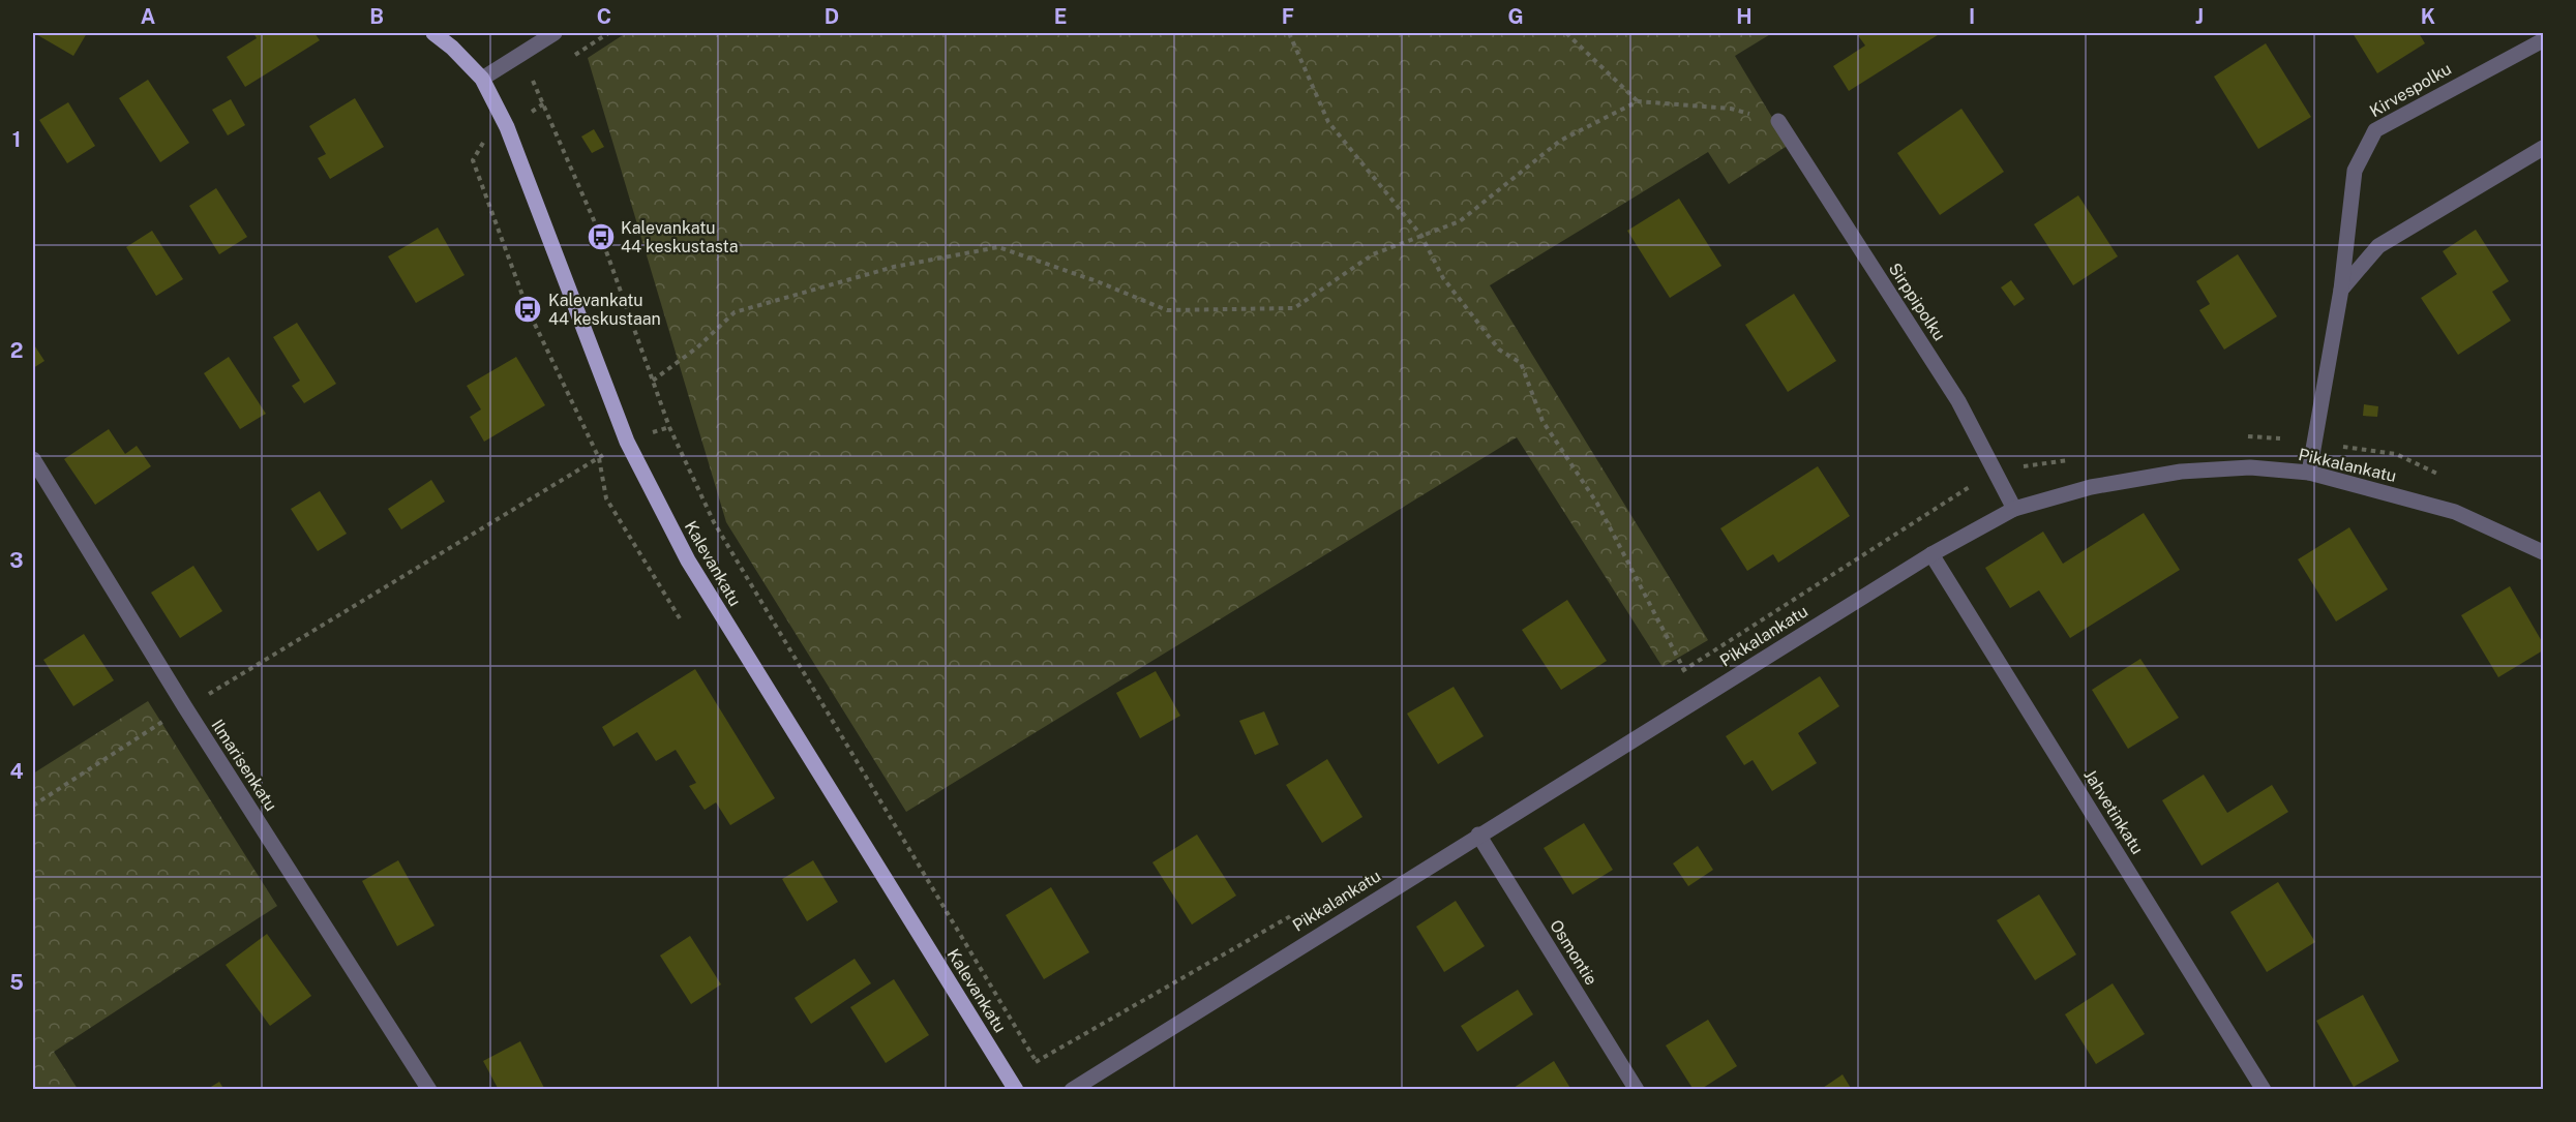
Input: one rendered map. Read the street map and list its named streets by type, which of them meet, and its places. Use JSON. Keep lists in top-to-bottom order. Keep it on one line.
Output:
{"streets":{"main road":["Kalevankatu"],"street":["Kirvespolku","Sirppipolku","Pikkalankatu","Ilmarisenkatu","Jahvetinkatu","Osmontie"]},"crossings":[["Kirvespolku","Pikkalankatu"],["Sirppipolku","Pikkalankatu"],["Pikkalankatu","Jahvetinkatu"],["Pikkalankatu","Osmontie"]],"places":{"bus stop":["Kalevankatu 44 keskustasta","Kalevankatu 44 keskustaan"]},"grid":{"columns":["A","B","C","D","E","F","G","H","I","J","K"],"rows":["1","2","3","4","5"]}}
